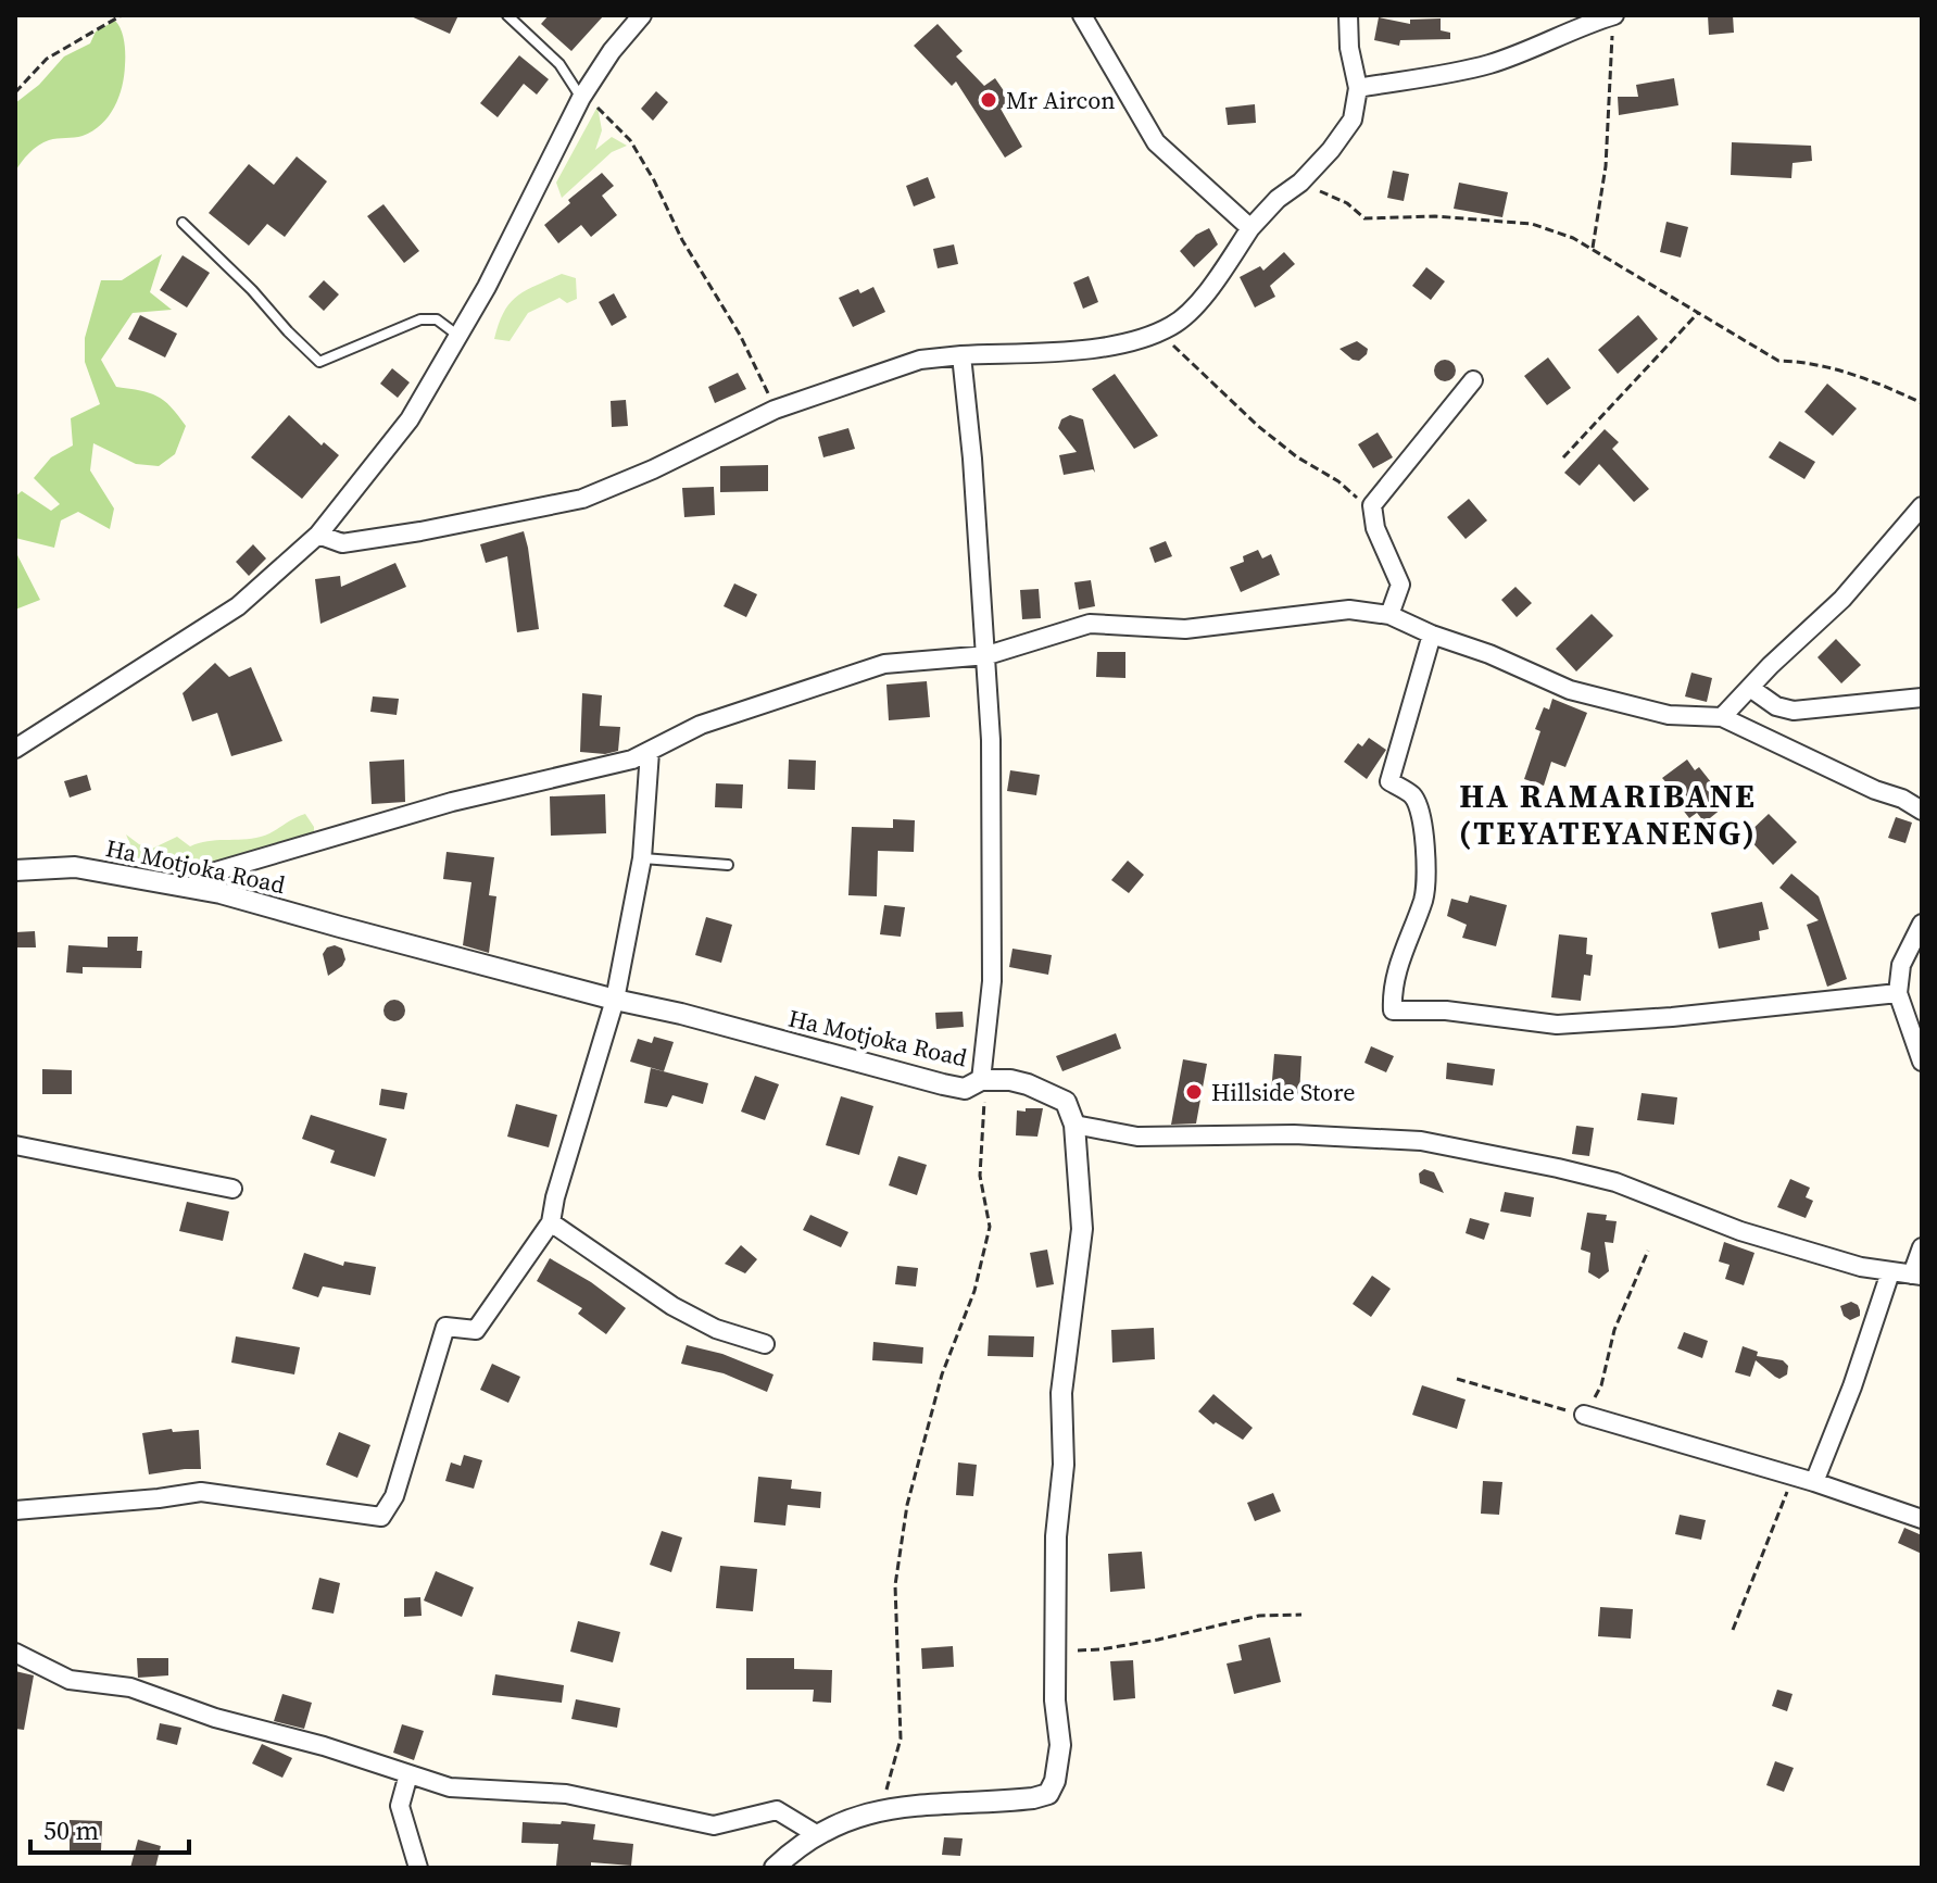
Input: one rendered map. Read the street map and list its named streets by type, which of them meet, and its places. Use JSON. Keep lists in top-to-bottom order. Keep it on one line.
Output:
{"streets":{"street":["Ha Motjoka Road"]},"districts":["HA RAMARIBANE (TEYATEYANENG)"],"places":["Mr Aircon","Hillside Store"],"scale_bar":"50 m"}
